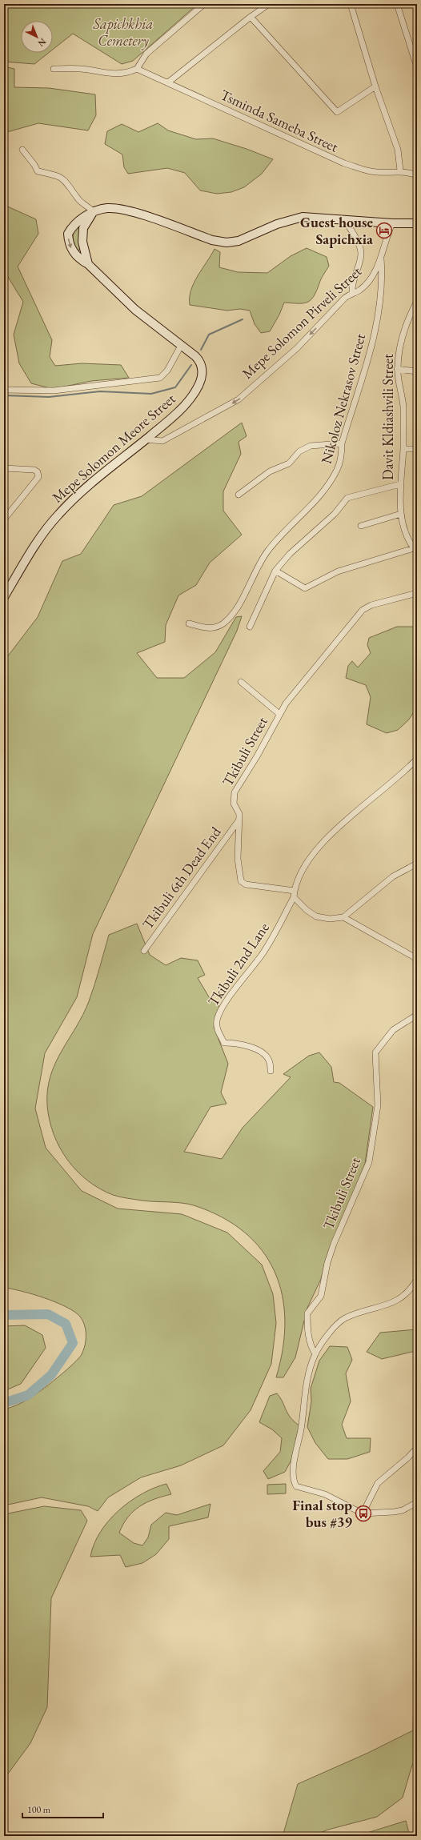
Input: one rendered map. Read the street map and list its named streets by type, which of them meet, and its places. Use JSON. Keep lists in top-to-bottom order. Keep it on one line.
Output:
{"streets":{"main road":["Mepe Solomon Meore Street"],"street":["Tsminda Sameba Street","Mepe Solomon Pirveli Street","Nikoloz Nekrasov Street","Davit Kldiashvili Street","Tkibuli Street","Tkibuli 6th Dead End","Tkibuli 2nd Lane"]},"crossings":[["Mepe Solomon Pirveli Street","Nikoloz Nekrasov Street"],["Mepe Solomon Pirveli Street","Mepe Solomon Meore Street"],["Tkibuli Street","Tkibuli 6th Dead End"]],"one_way":["Mepe Solomon Pirveli Street"],"parks":["Sapichkhia Cemetery"],"places":{"hotel":["Guest house Sapichxia"],"bus stop":["Final stop bus #39"]},"scale_bar":"100 m","north":"bottom right"}
